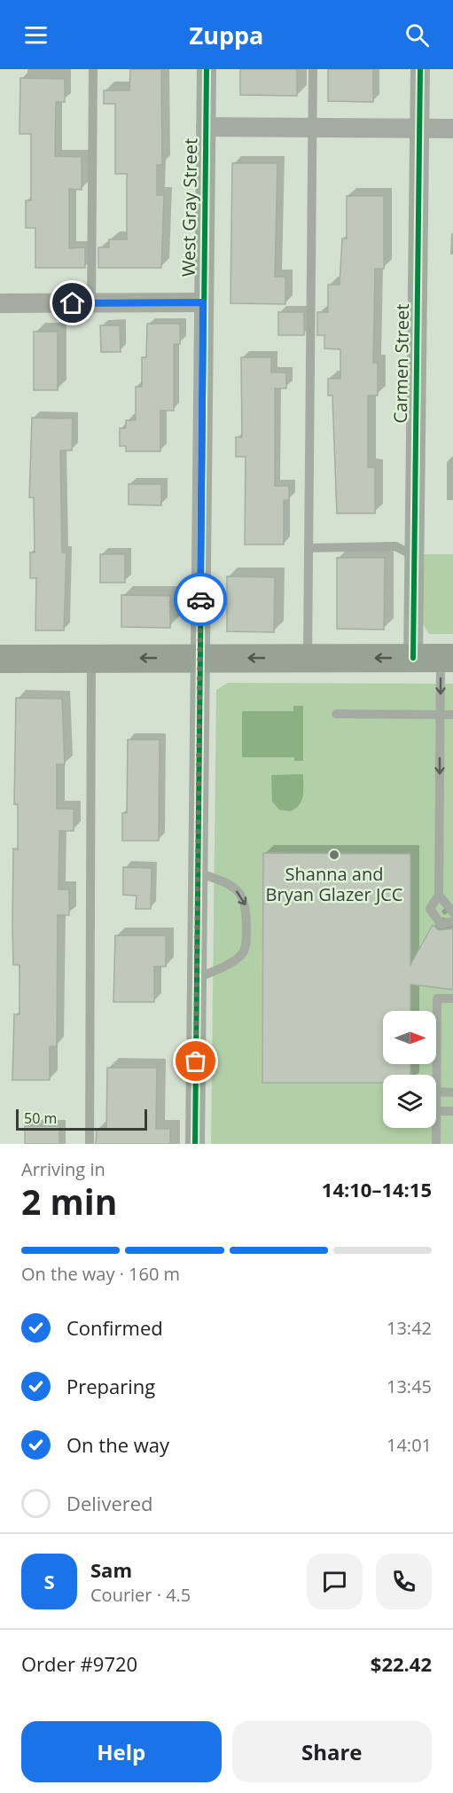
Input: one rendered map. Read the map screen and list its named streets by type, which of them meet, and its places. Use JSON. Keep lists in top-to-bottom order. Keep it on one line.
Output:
{"streets":{"street":["West Gray Street","Carmen Street"]},"places":["Shanna and Bryan Glazer JCC"],"scale_bar":"50 m","north":"right","page":{"header":"Zuppa","scale":"50 m","heading":["2 min","Arriving in","14:10–14:15"],"panel":["Sam","Courier · 4.5","Order #9720","$22.42"],"bar":"On the way · 160 m","list":[["Confirmed","13:42"],["Preparing","13:45"],["On the way","14:01"],"Delivered"],"round":"S","buttons":["Help","Share"]}}
